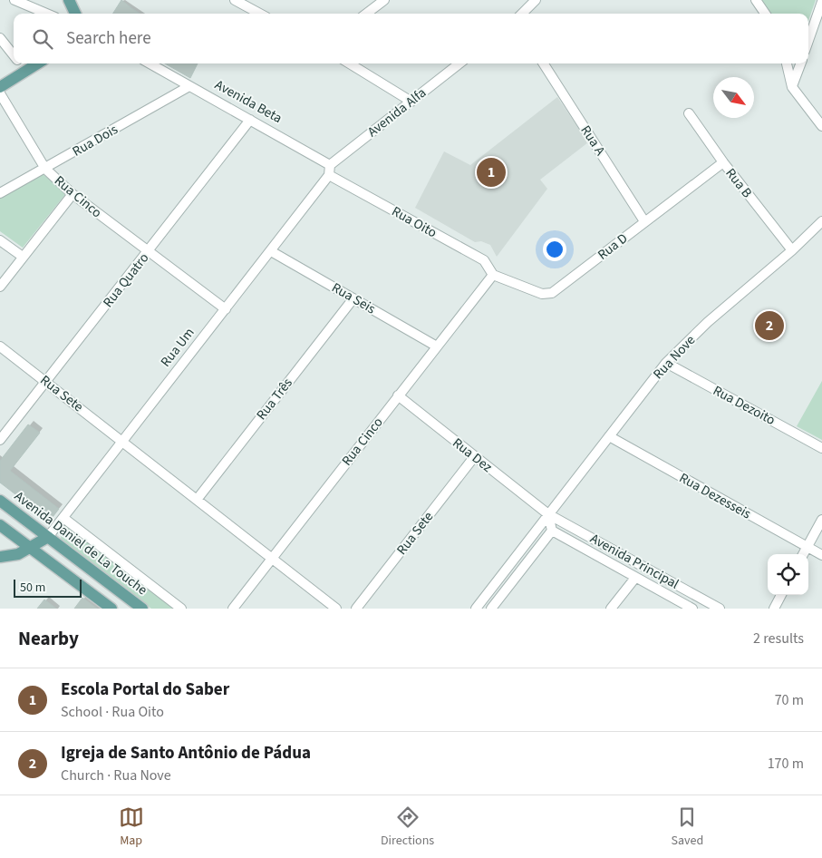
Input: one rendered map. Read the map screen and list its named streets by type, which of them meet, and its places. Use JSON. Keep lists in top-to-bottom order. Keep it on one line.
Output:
{"streets":{"main road":["Avenida Daniel de La Touche"],"street":["Avenida Beta","Avenida Alfa","Rua Dois","Rua A","Rua B","Rua Cinco","Rua Oito","Rua D","Rua Quatro","Rua Seis","Rua Um","Rua Nove","Rua Sete","Rua Três","Rua Dezoito","Rua Dez","Rua Dezesseis","Avenida Principal"]},"crossings":[["Avenida Beta","Avenida Alfa"],["Avenida Beta","Rua Dois"],["Avenida Beta","Rua Quatro"],["Rua Dois","Rua Cinco"],["Rua A","Rua D"],["Rua B","Rua D"],["Rua B","Rua Nove"],["Rua Cinco","Rua Oito"],["Rua Cinco","Rua D"],["Rua Cinco","Rua Quatro"],["Rua Cinco","Rua Seis"],["Rua Cinco","Rua Um"],["Rua Cinco","Rua Dez"],["Rua Oito","Rua D"],["Rua Oito","Rua Um"],["Rua Quatro","Rua Sete"],["Rua Seis","Rua Um"],["Rua Seis","Rua Três"],["Rua Um","Rua Sete"],["Rua Um","Avenida Daniel de La Touche"],["Rua Nove","Rua Dezoito"],["Rua Nove","Rua Dez"],["Rua Nove","Rua Dezesseis"],["Rua Nove","Avenida Principal"],["Rua Sete","Rua Dez"],["Rua Dez","Avenida Principal"]],"scale_bar":"50 m","north":"bottom right","page":{"search":"Search here","pins":["1","2"],"scale":"50 m","heading":["Nearby","2 results"],"list":[{"mark":"1","name":"Escola Portal do Saber","note":"School · Rua Oito","value":"70 m"},{"mark":"2","name":"Igreja de Santo Antônio de Pádua","note":"Church · Rua Nove","value":"170 m"}],"nav":["Map","Directions","Saved"]}}
